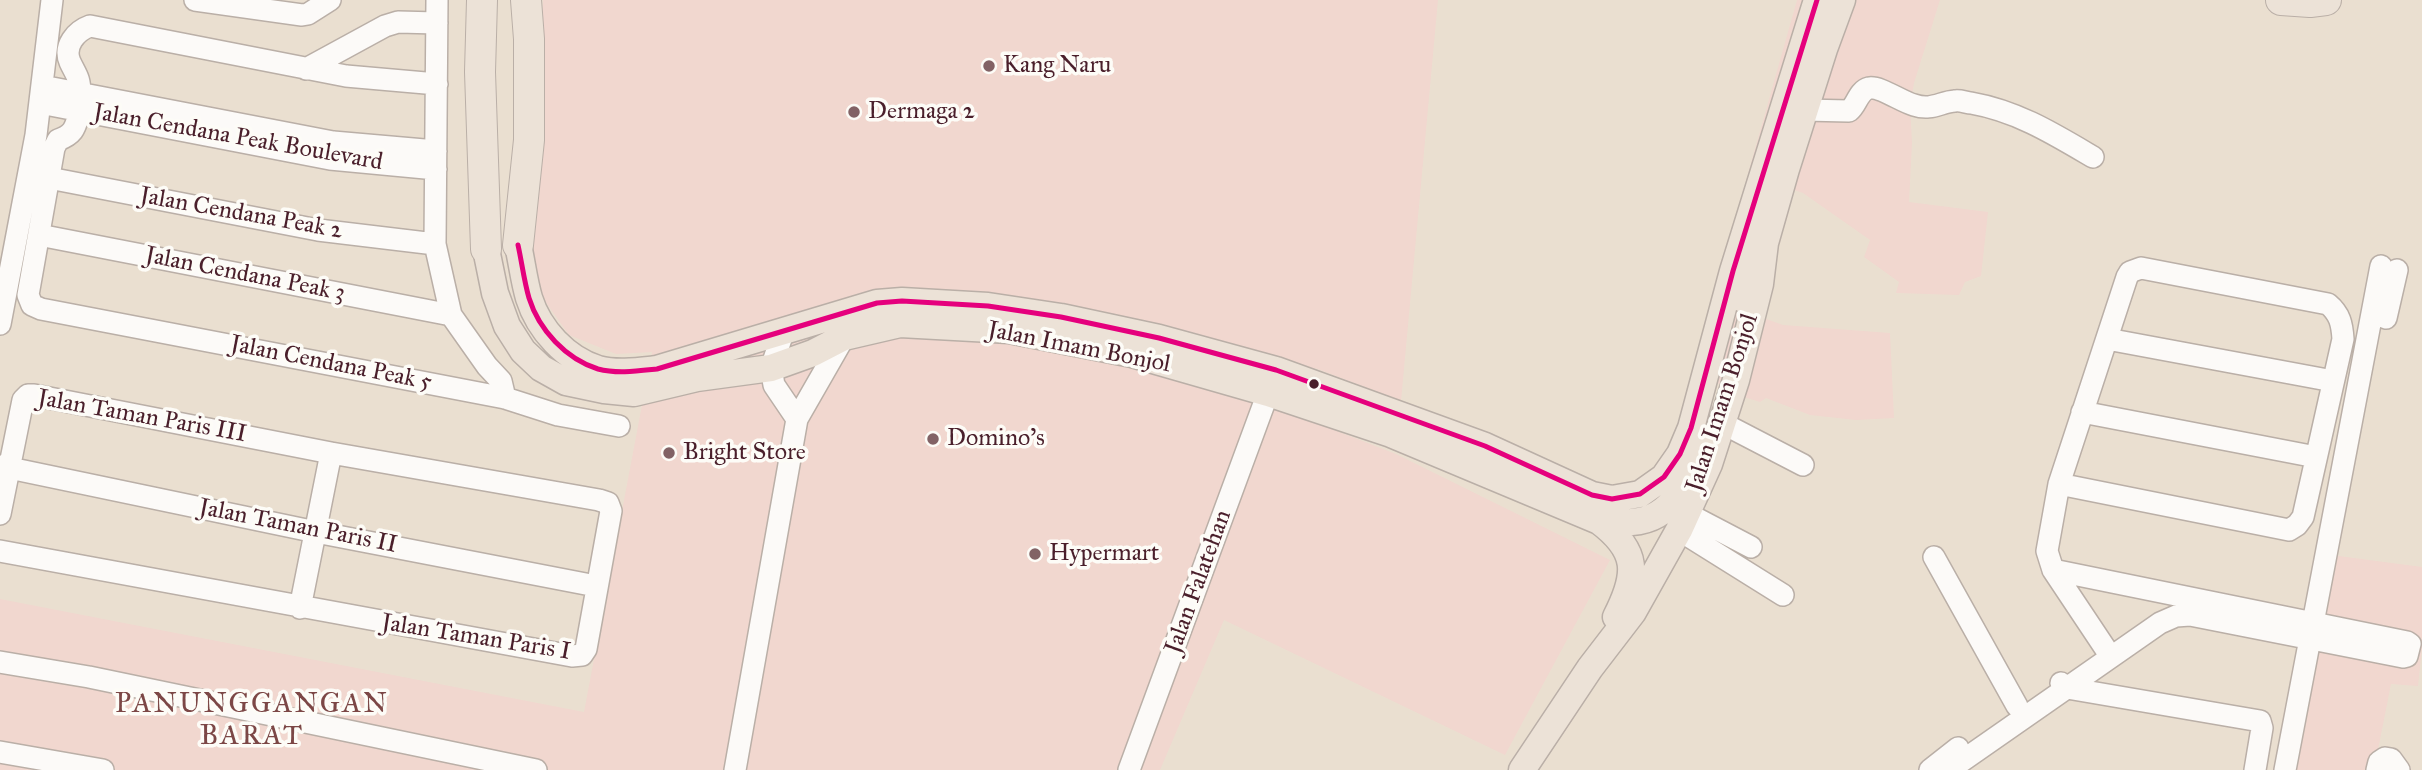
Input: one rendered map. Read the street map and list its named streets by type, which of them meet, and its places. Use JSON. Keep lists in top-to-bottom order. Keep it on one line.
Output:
{"streets":{"main road":["Jalan Imam Bonjol"],"street":["Jalan Cendana Peak Boulevard","Jalan Cendana Peak 2","Jalan Cendana Peak 3","Jalan Cendana Peak 5","Jalan Taman Paris III","Jalan Taman Paris II","Jalan Falatehan","Jalan Taman Paris I"]},"crossings":[["Jalan Cendana Peak 3","Jalan Cendana Peak 5"],["Jalan Imam Bonjol","Jalan Falatehan"],["Jalan Taman Paris III","Jalan Taman Paris II"],["Jalan Taman Paris III","Jalan Taman Paris I"],["Jalan Taman Paris II","Jalan Taman Paris I"]],"districts":["PANUNGGANGAN BARAT"],"places":["Kang Naru","Dermaga 2","Domino's","Bright Store","Hypermart"]}
